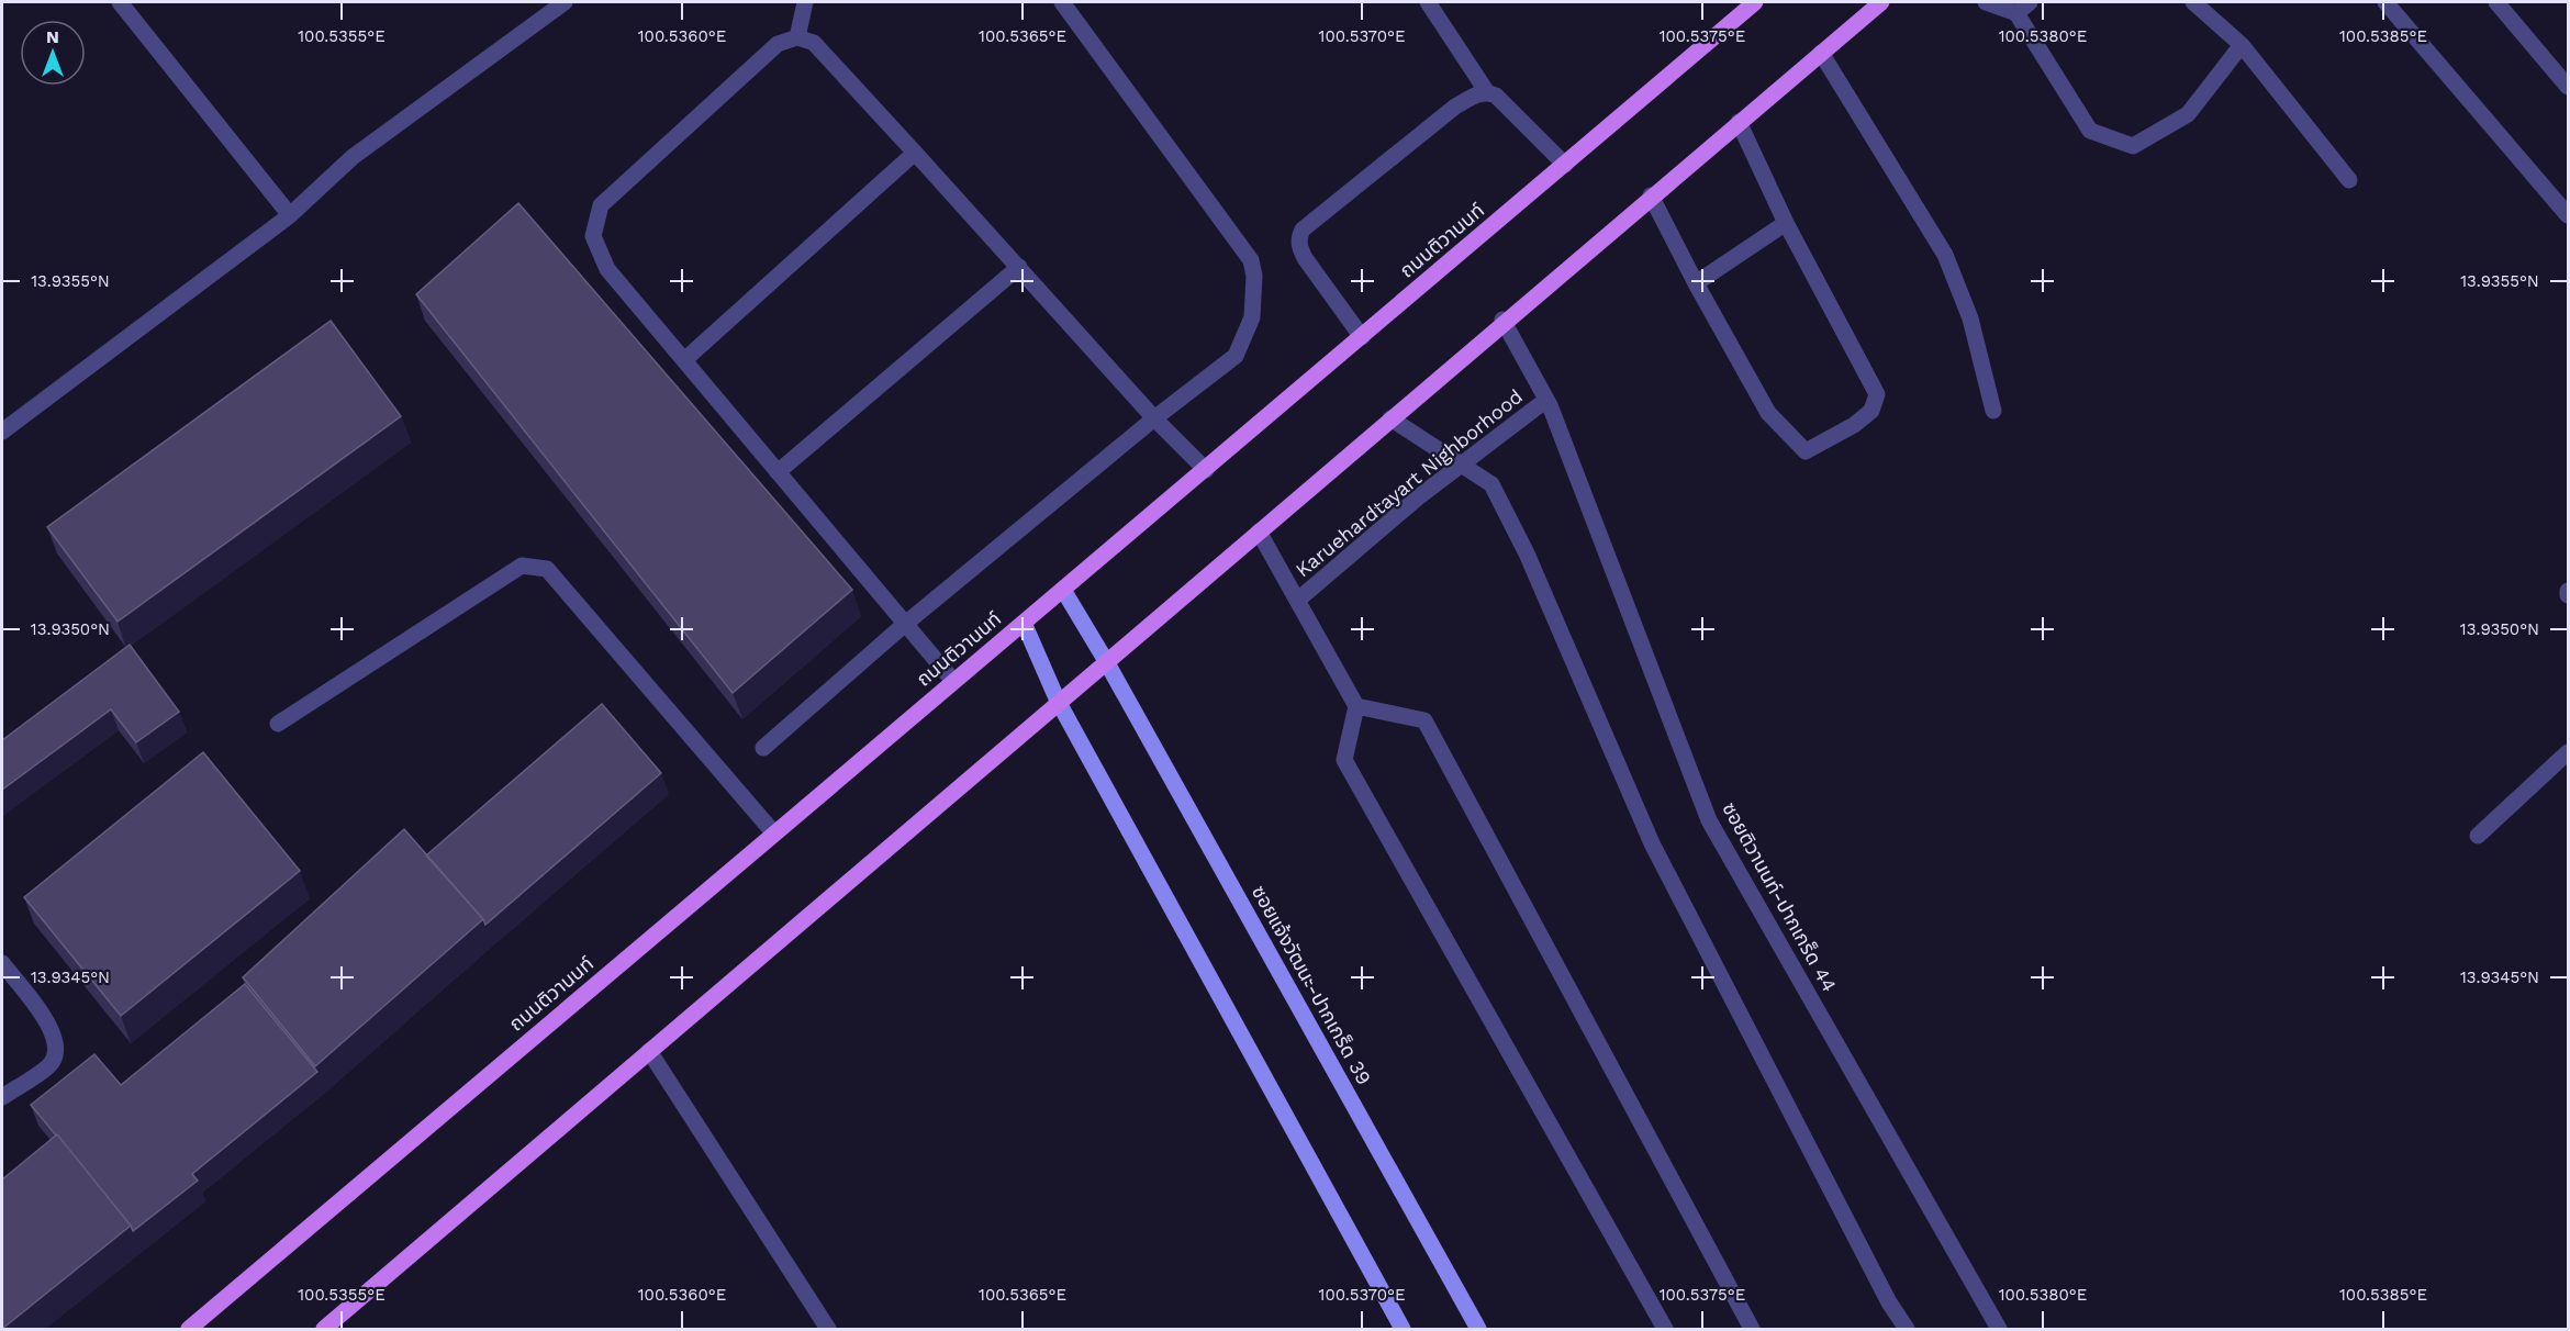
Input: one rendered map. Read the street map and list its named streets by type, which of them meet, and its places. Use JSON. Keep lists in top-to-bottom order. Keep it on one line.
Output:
{"streets":{"main road":["ถนนติวานนท์","ซอยแจ้งวัฒนะ-ปากเกร็ด 39"],"street":["Karuehardtayart Nighborhood","ซอยติวานนท์-ปากเกร็ด 44"]},"crossings":[["ถนนติวานนท์","ซอยแจ้งวัฒนะ-ปากเกร็ด 39"],["Karuehardtayart Nighborhood","ซอยติวานนท์-ปากเกร็ด 44"]],"north":"top","coordinates":["100.5355°E","100.5360°E","100.5365°E","100.5370°E","100.5375°E","100.5380°E","100.5385°E","13.9355°N","13.9350°N","13.9345°N"]}
